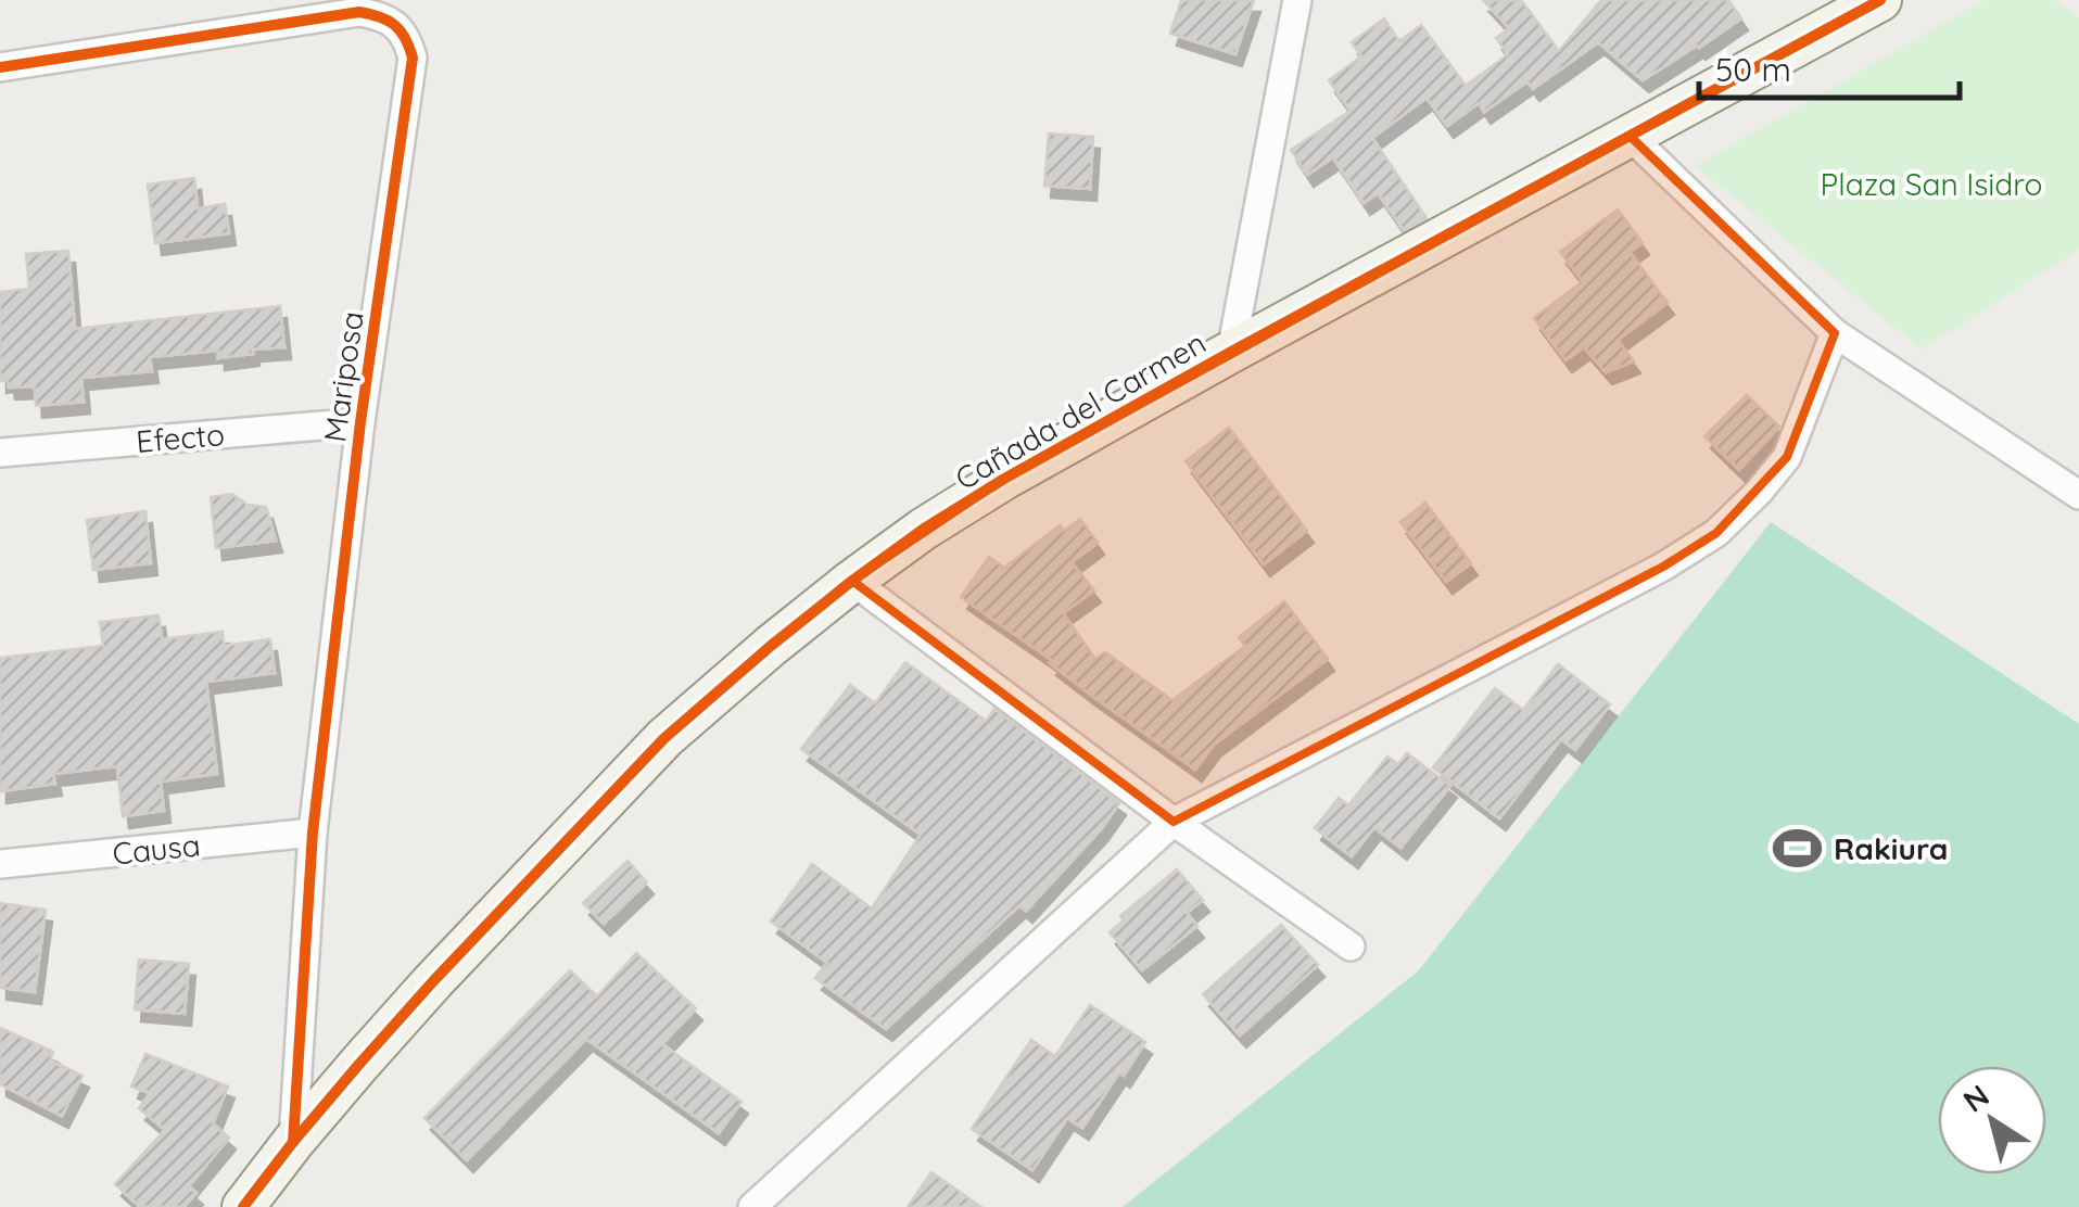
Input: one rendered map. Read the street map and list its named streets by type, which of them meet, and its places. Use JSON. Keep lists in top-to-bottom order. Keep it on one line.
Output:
{"streets":{"street":["Mariposa","Cañada del Carmen","Efecto","Causa"]},"crossings":[["Mariposa","Cañada del Carmen"],["Mariposa","Efecto"],["Mariposa","Causa"]],"parks":["Plaza San Isidro"],"places":{"sports":["Rakiura"]},"scale_bar":"50 m","north":"top left"}
